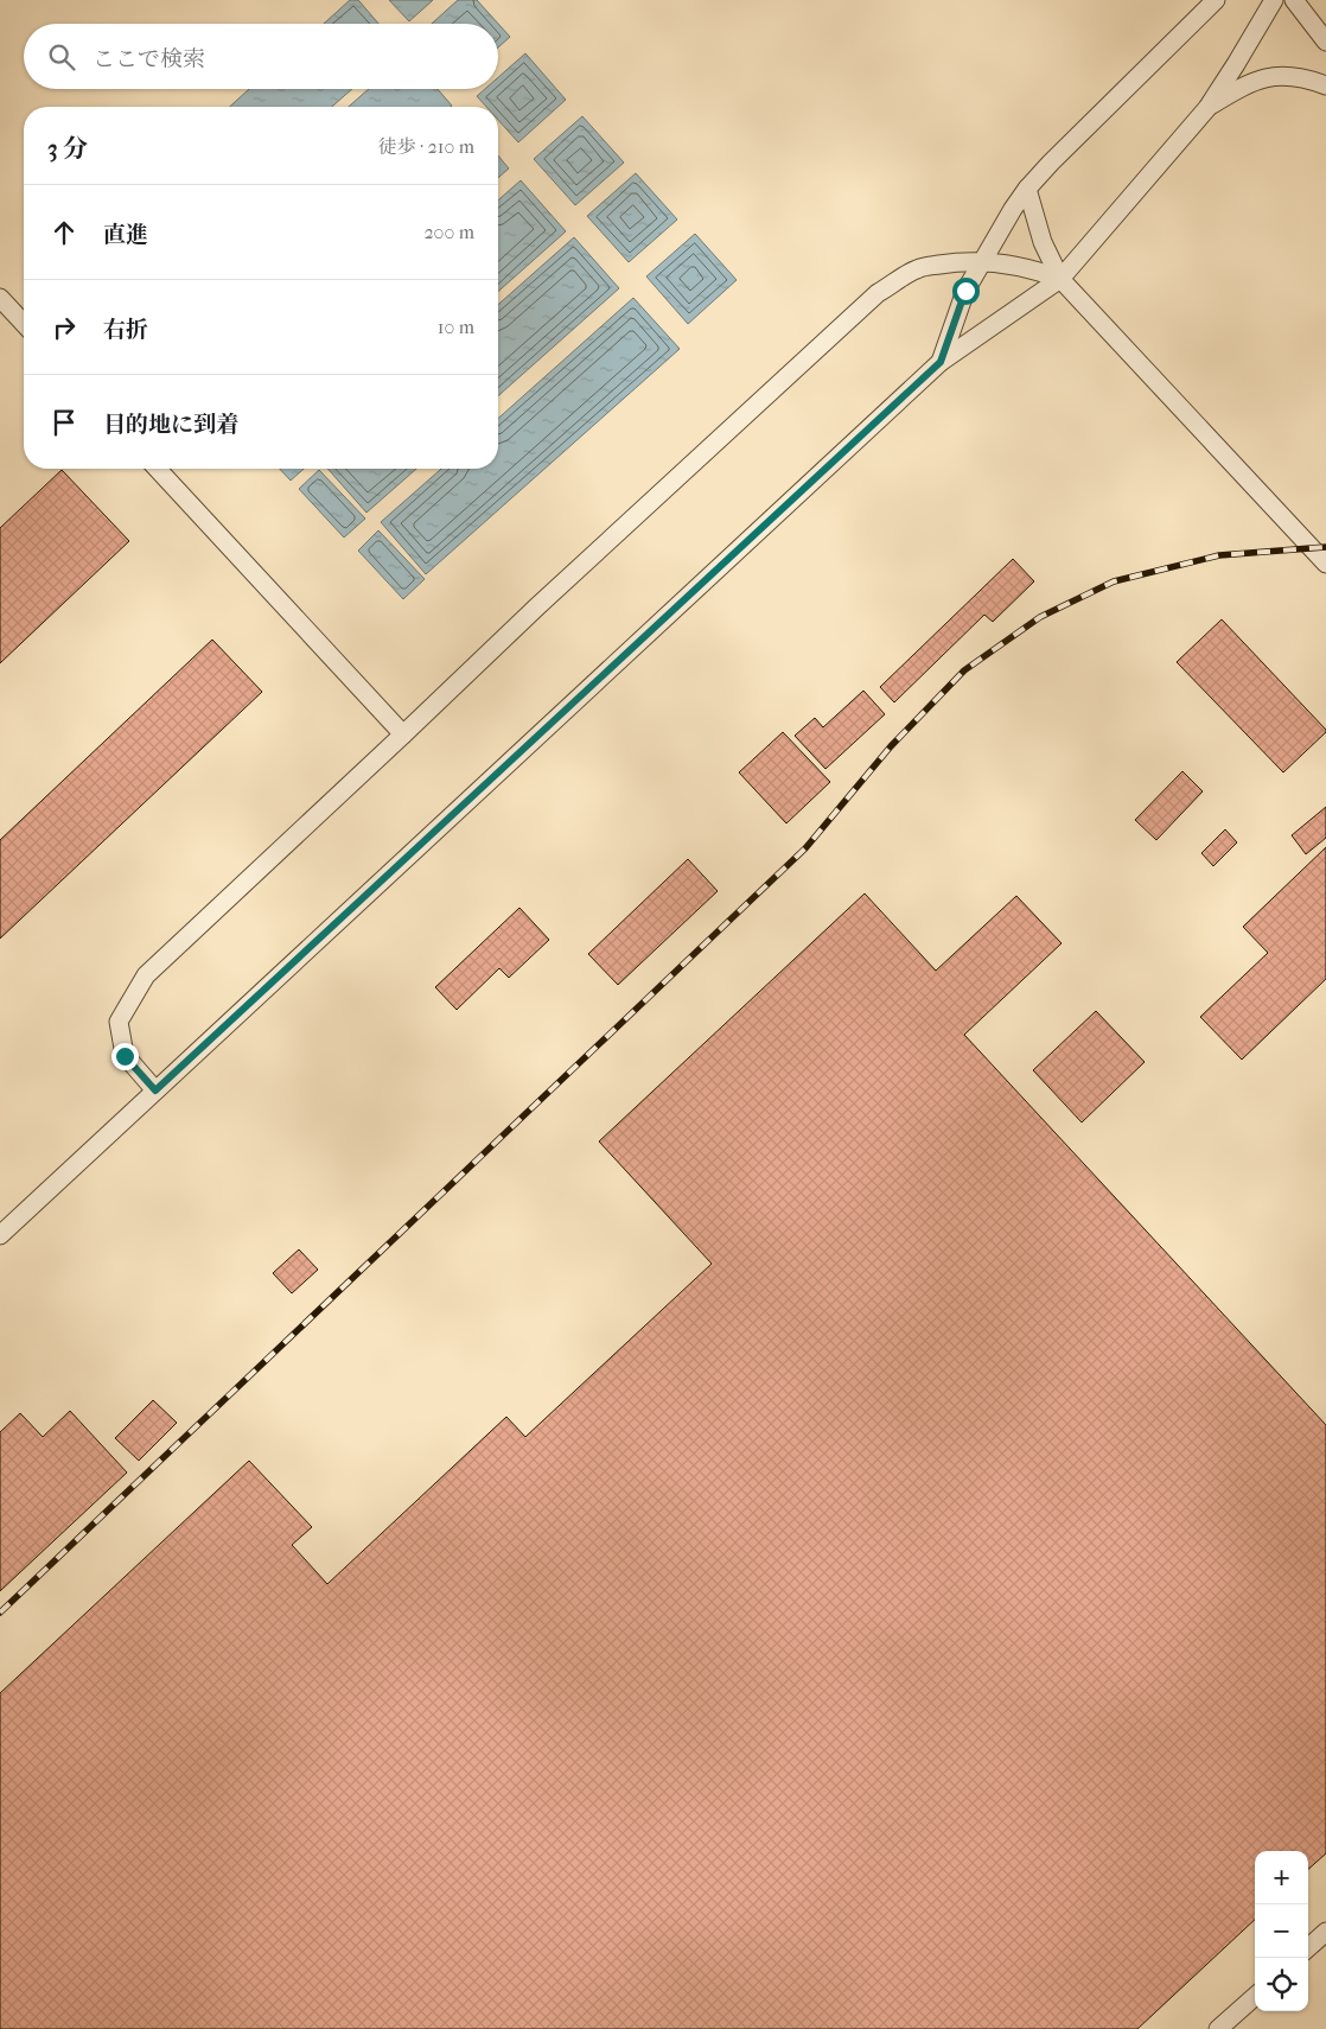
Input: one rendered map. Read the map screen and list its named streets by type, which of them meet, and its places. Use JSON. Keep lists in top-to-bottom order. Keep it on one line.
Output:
{"page":{"search":"ここで検索","heading":["3 分","徒歩 · 210 m"],"list":[["直進","200 m"],["右折","10 m"],"目的地に到着"],"map_buttons":["+","−"]}}
